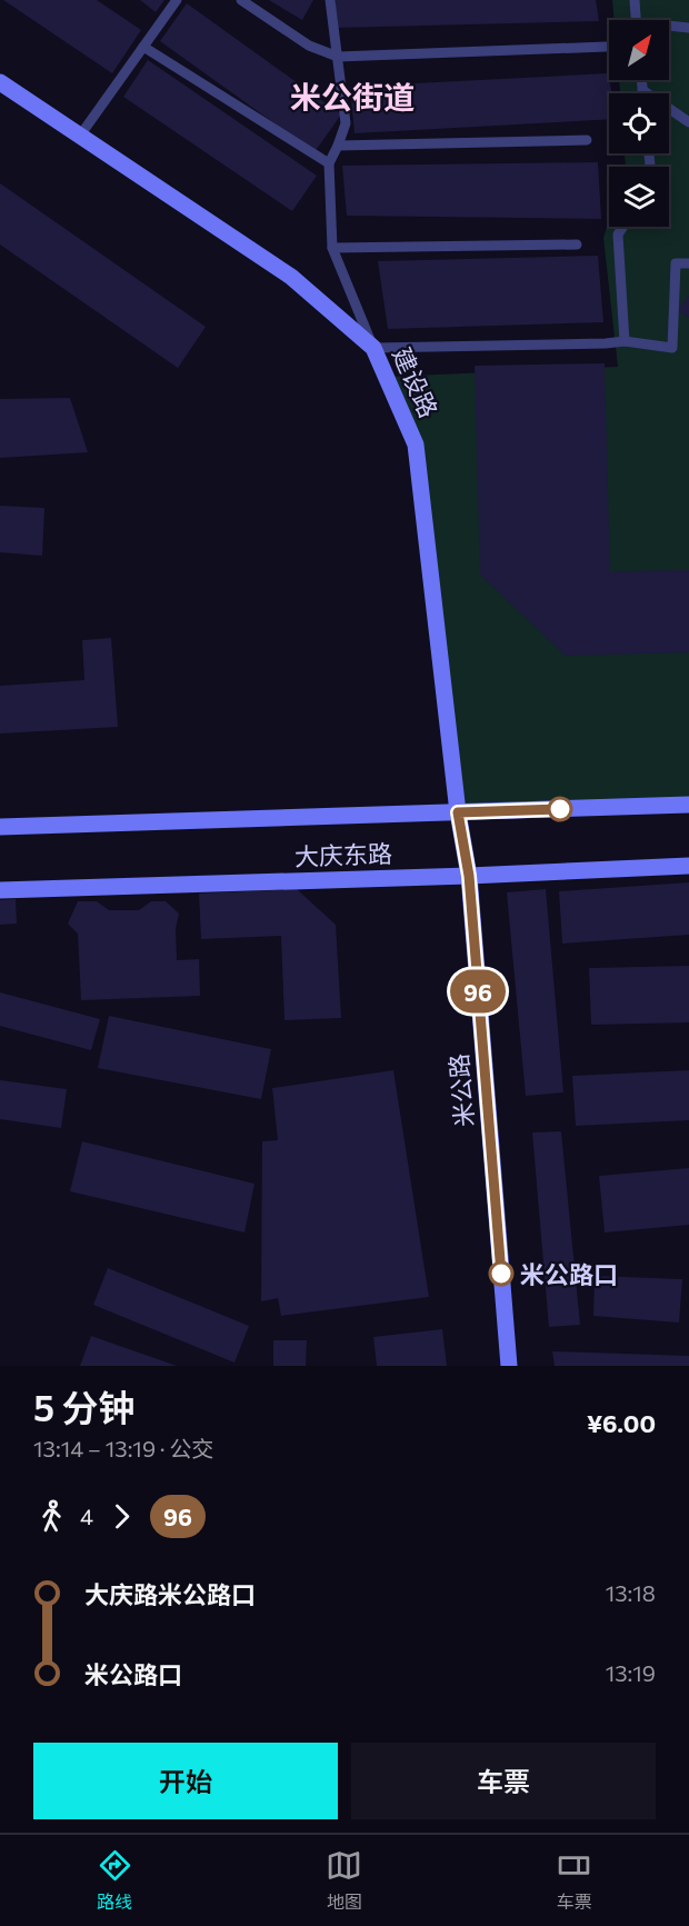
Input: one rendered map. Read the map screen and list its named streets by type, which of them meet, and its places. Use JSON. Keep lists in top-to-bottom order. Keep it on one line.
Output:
{"streets":{"street":["建设路","大庆东路","米公路"]},"crossings":[["建设路","大庆东路"],["建设路","米公路"],["大庆东路","米公路"]],"districts":["米公街道"],"places":["米公路口"],"lines":["bus line 96"],"north":"top right","page":{"on_map":"96","heading":["5 分钟","13:14 – 13:19 · 公交","¥6.00"],"legs":["4","96"],"list":[{"name":"大庆路米公路口","value":"13:18"},{"name":"米公路口","value":"13:19"}],"buttons":["开始","车票"],"tabs":["路线","地图","车票"]}}
